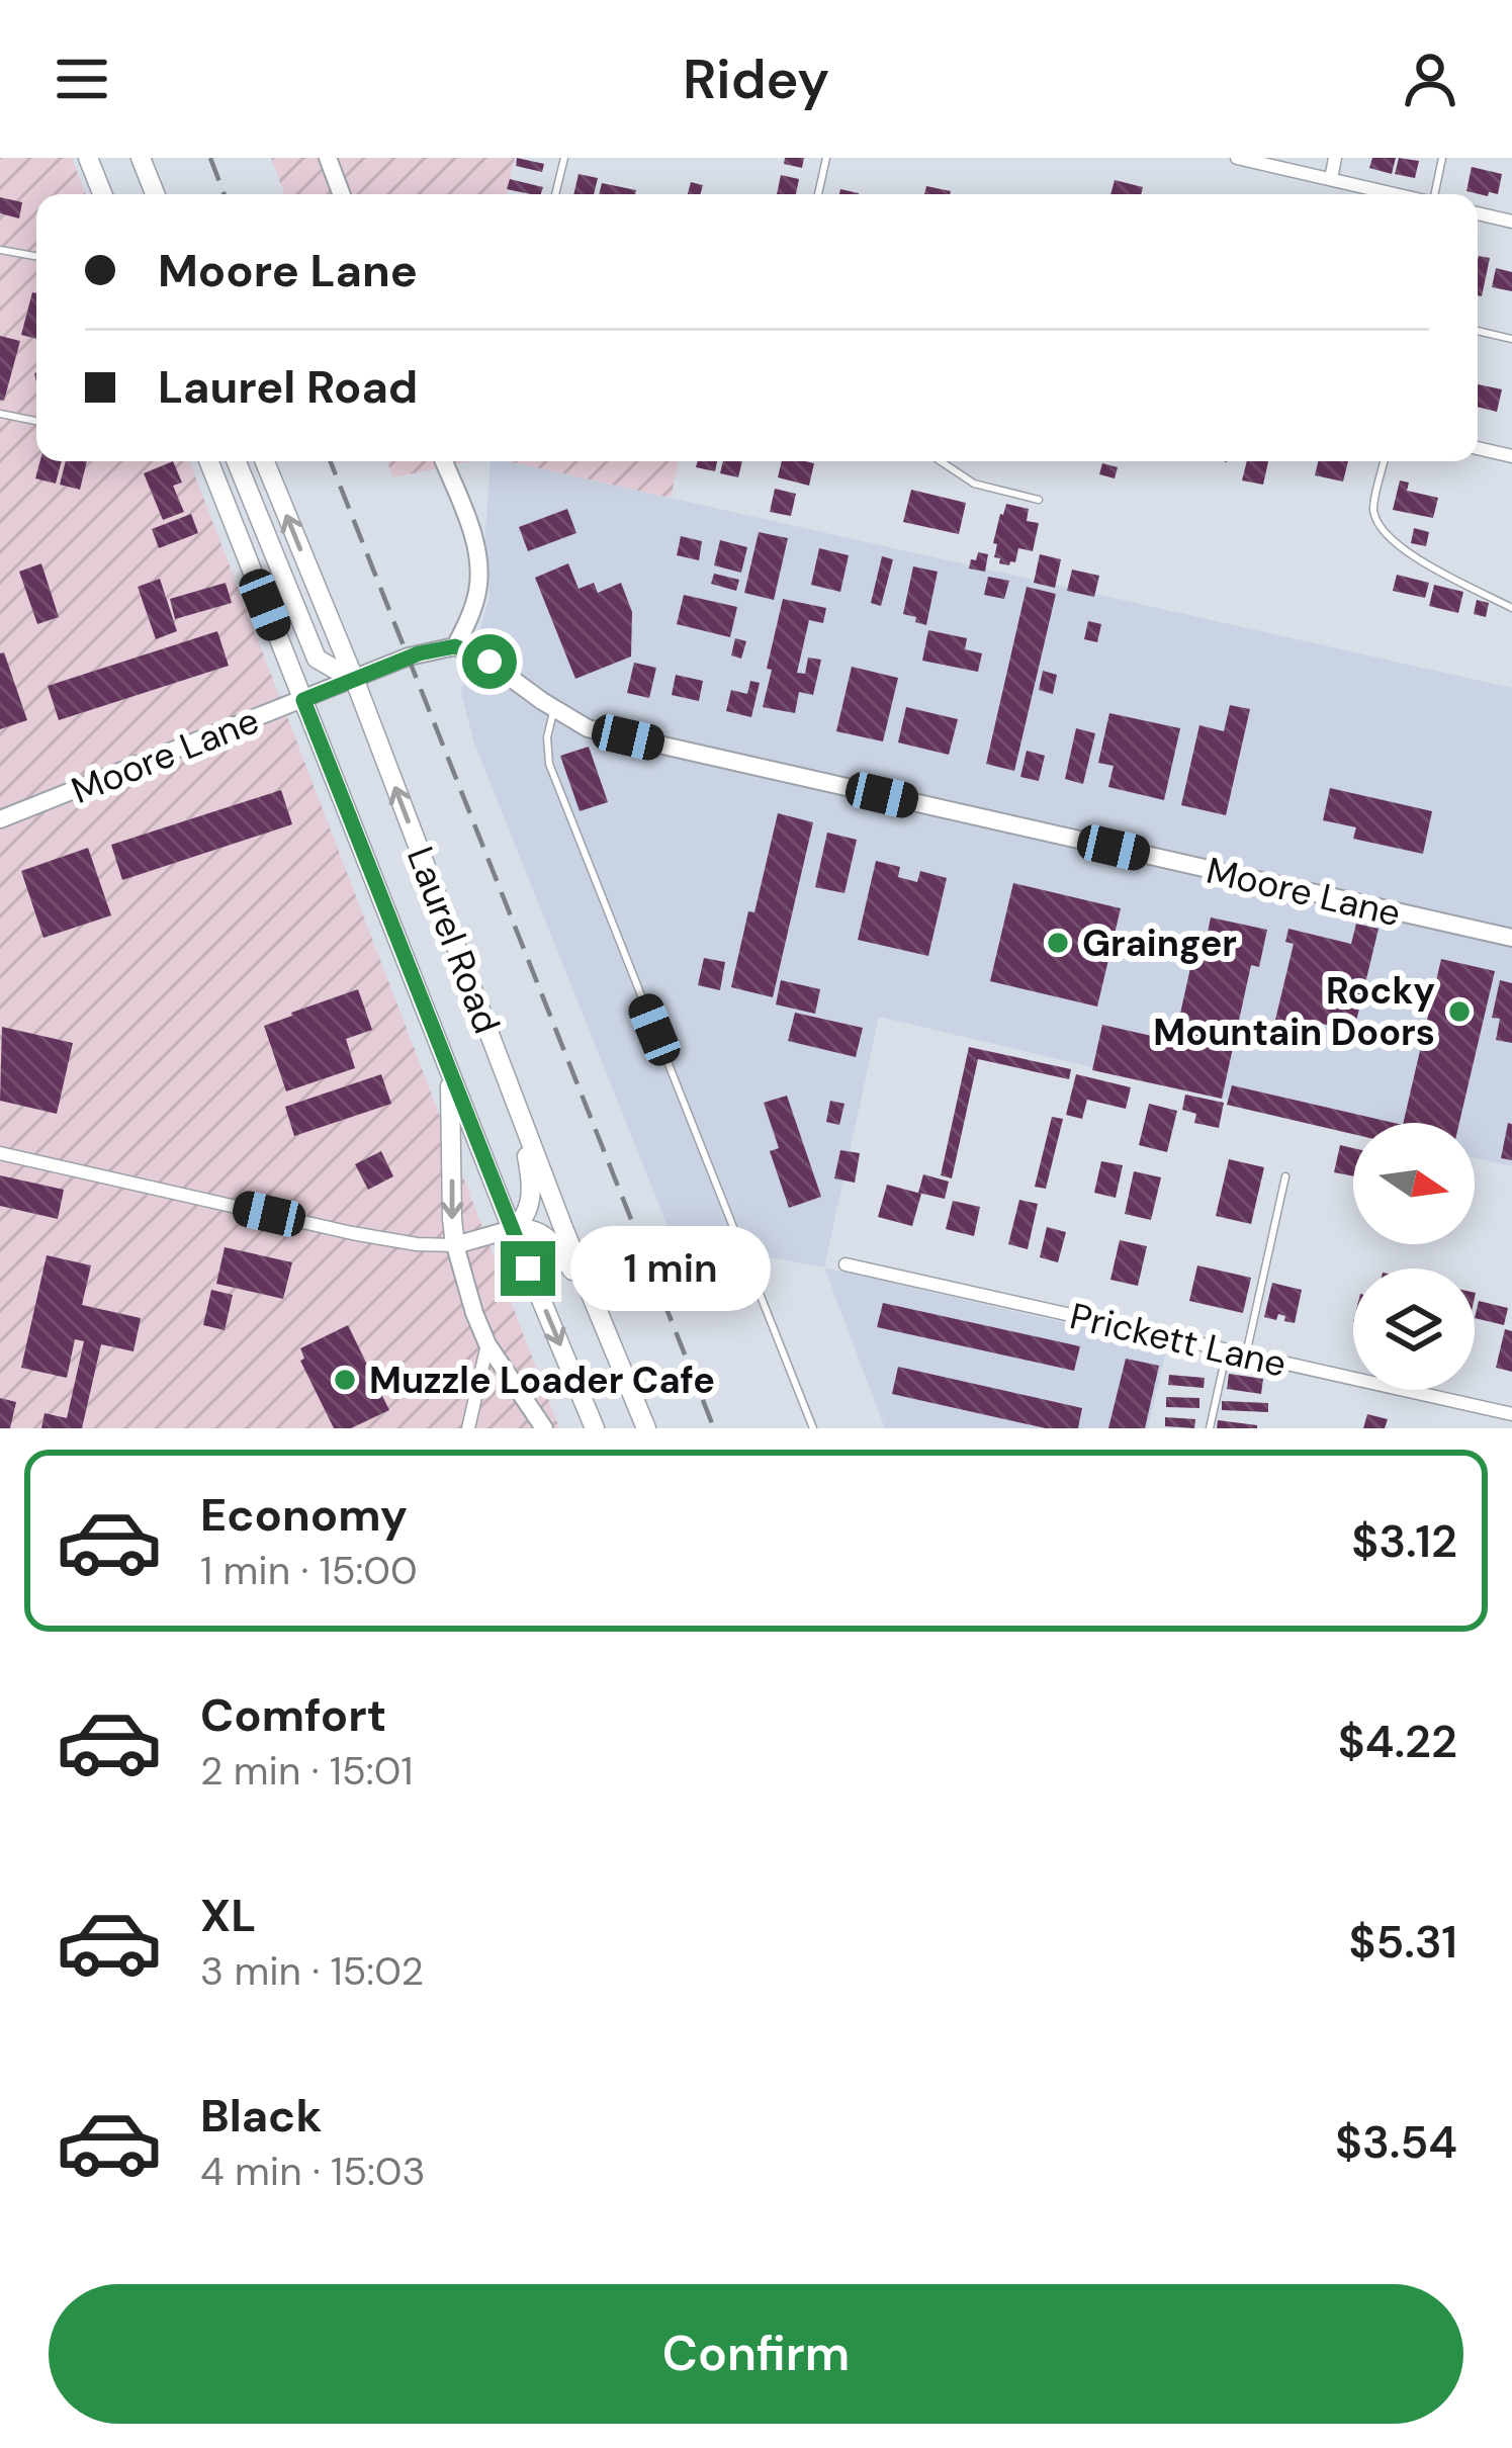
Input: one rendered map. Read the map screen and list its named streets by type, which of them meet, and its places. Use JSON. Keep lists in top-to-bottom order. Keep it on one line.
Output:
{"streets":{"main road":["Laurel Road"],"street":["Moore Lane","Prickett Lane"]},"crossings":[["Moore Lane","Laurel Road"]],"places":["Grainger","Rocky Mountain Doors","Muzzle Loader Cafe"],"north":"right","page":{"header":"Ridey","banner":["Moore Lane","Laurel Road"],"bubble":"1 min","list":[{"name":"Economy","note":"1 min · 15:00","value":"$3.12"},{"name":"Comfort","note":"2 min · 15:01","value":"$4.22"},{"name":"XL","note":"3 min · 15:02","value":"$5.31"},{"name":"Black","note":"4 min · 15:03","value":"$3.54"}],"buttons":"Confirm"}}
